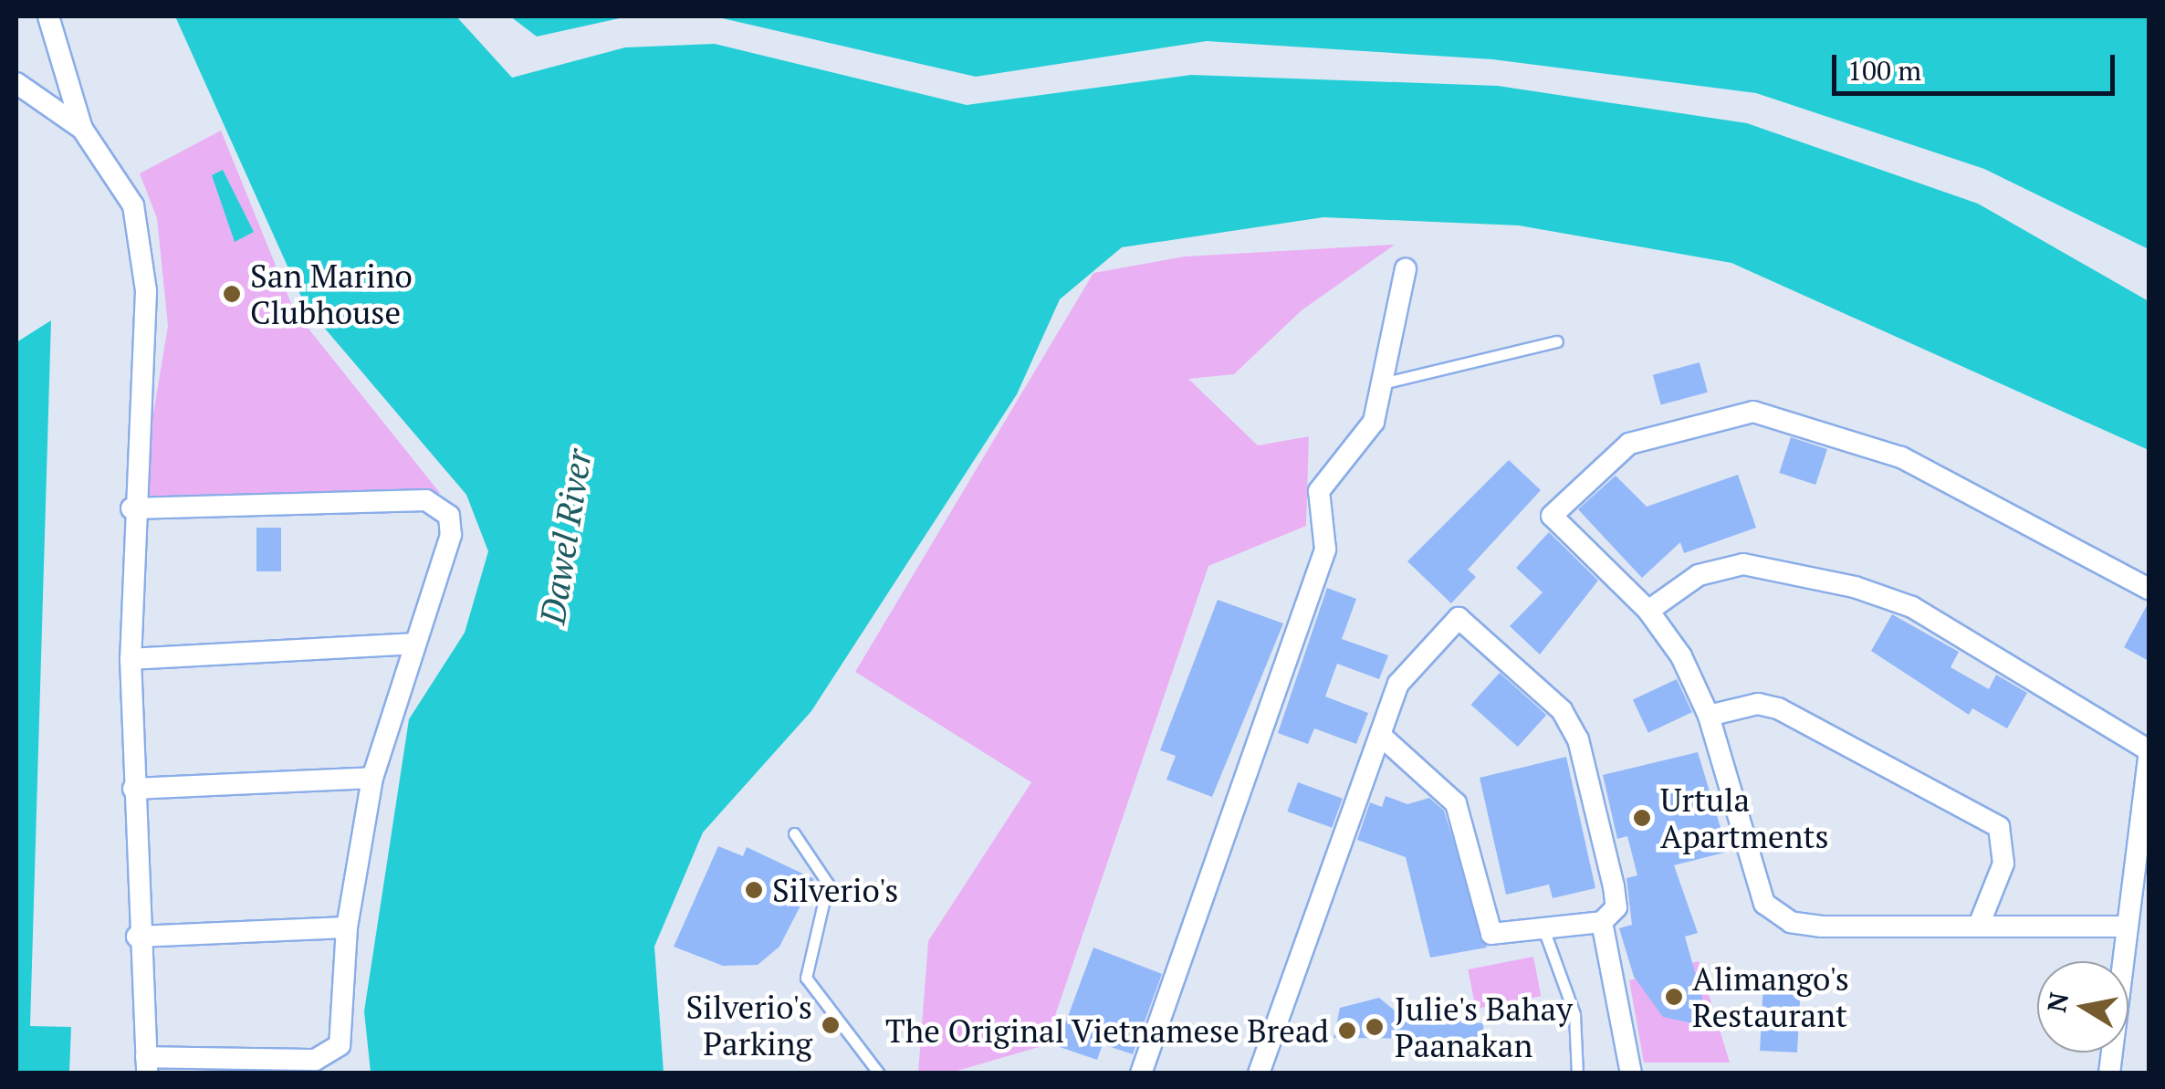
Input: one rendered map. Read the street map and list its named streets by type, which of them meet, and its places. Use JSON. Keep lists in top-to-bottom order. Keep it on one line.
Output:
{"water":["Dawel River"],"places":["San Marino Clubhouse","Urtula Apartments","Silverio's","Alimango's Restaurant","Silverio's Parking","Julie's Bahay Paanakan","The Original Vietnamese Bread"],"scale_bar":"100 m","north":"left"}
